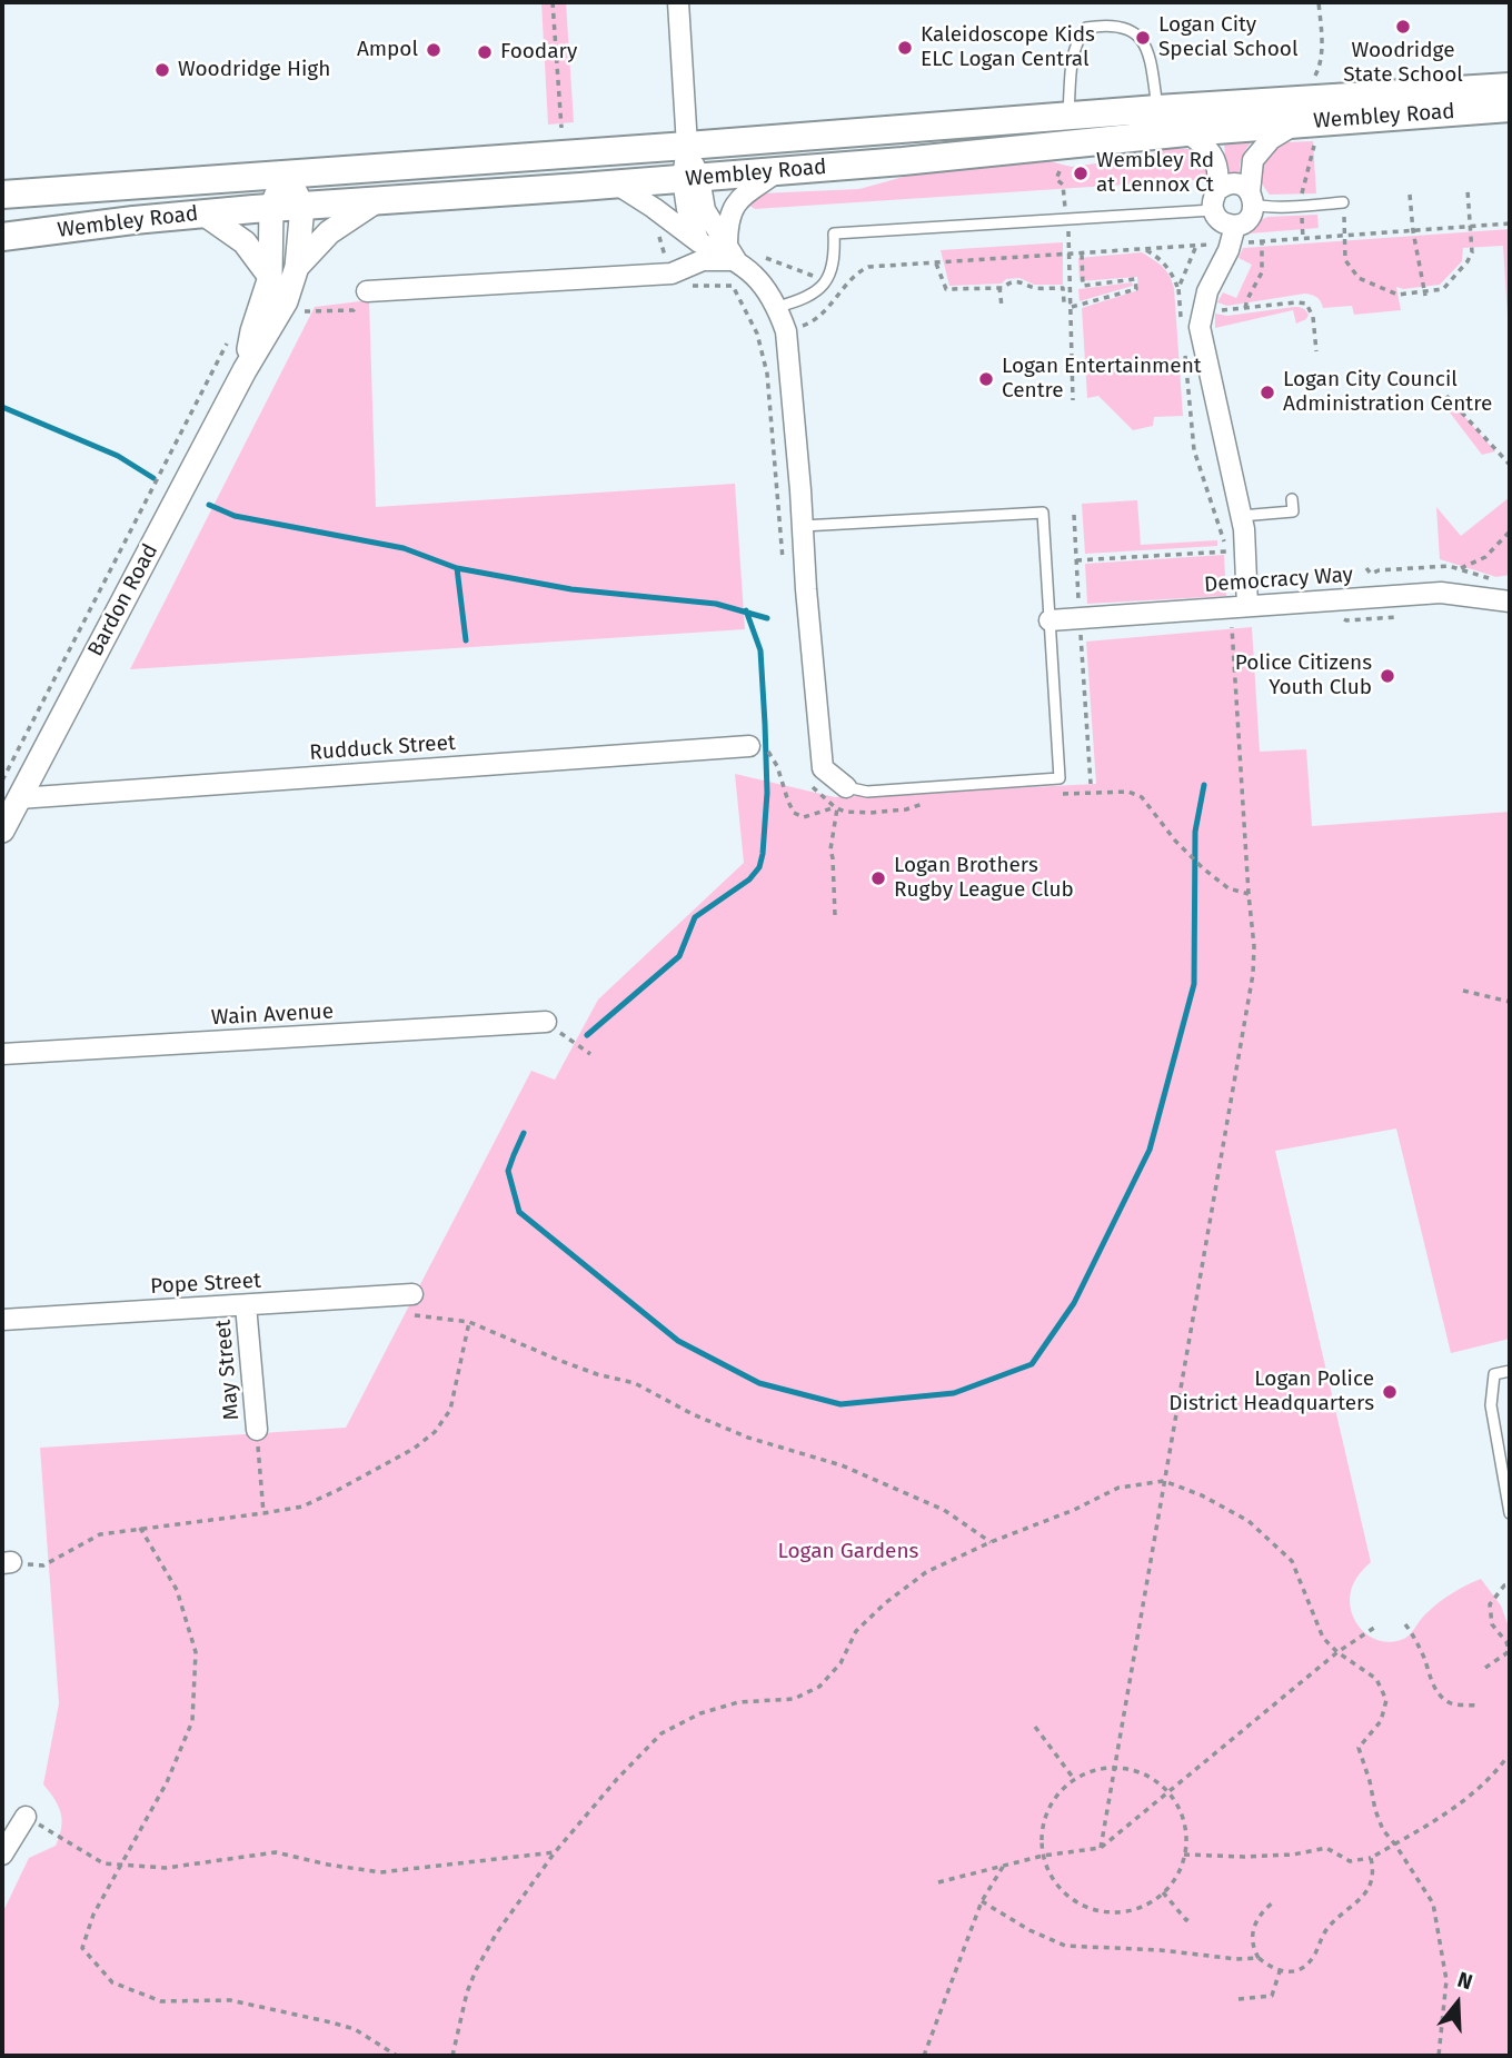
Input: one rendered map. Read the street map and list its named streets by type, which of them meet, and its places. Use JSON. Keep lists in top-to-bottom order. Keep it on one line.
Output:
{"streets":{"main road":["Wembley Road"],"street":["Democracy Way","Bardon Road","Rudduck Street","Wain Avenue","Pope Street","May Street"]},"crossings":[["Wembley Road","Bardon Road"],["Bardon Road","Rudduck Street"],["Pope Street","May Street"]],"parks":["Logan Gardens"],"places":["Woodridge State School","Logan City Special School","Kaleidoscope Kids ELC Logan Central","Ampol","Foodary","Woodridge High","Wembley Rd at Lennox Ct","Logan Entertainment Centre","Logan City Council Administration Centre","Police Citizens Youth Club","Logan Brothers Rugby League Club","Logan Police District Headquarters"],"north":"top"}
